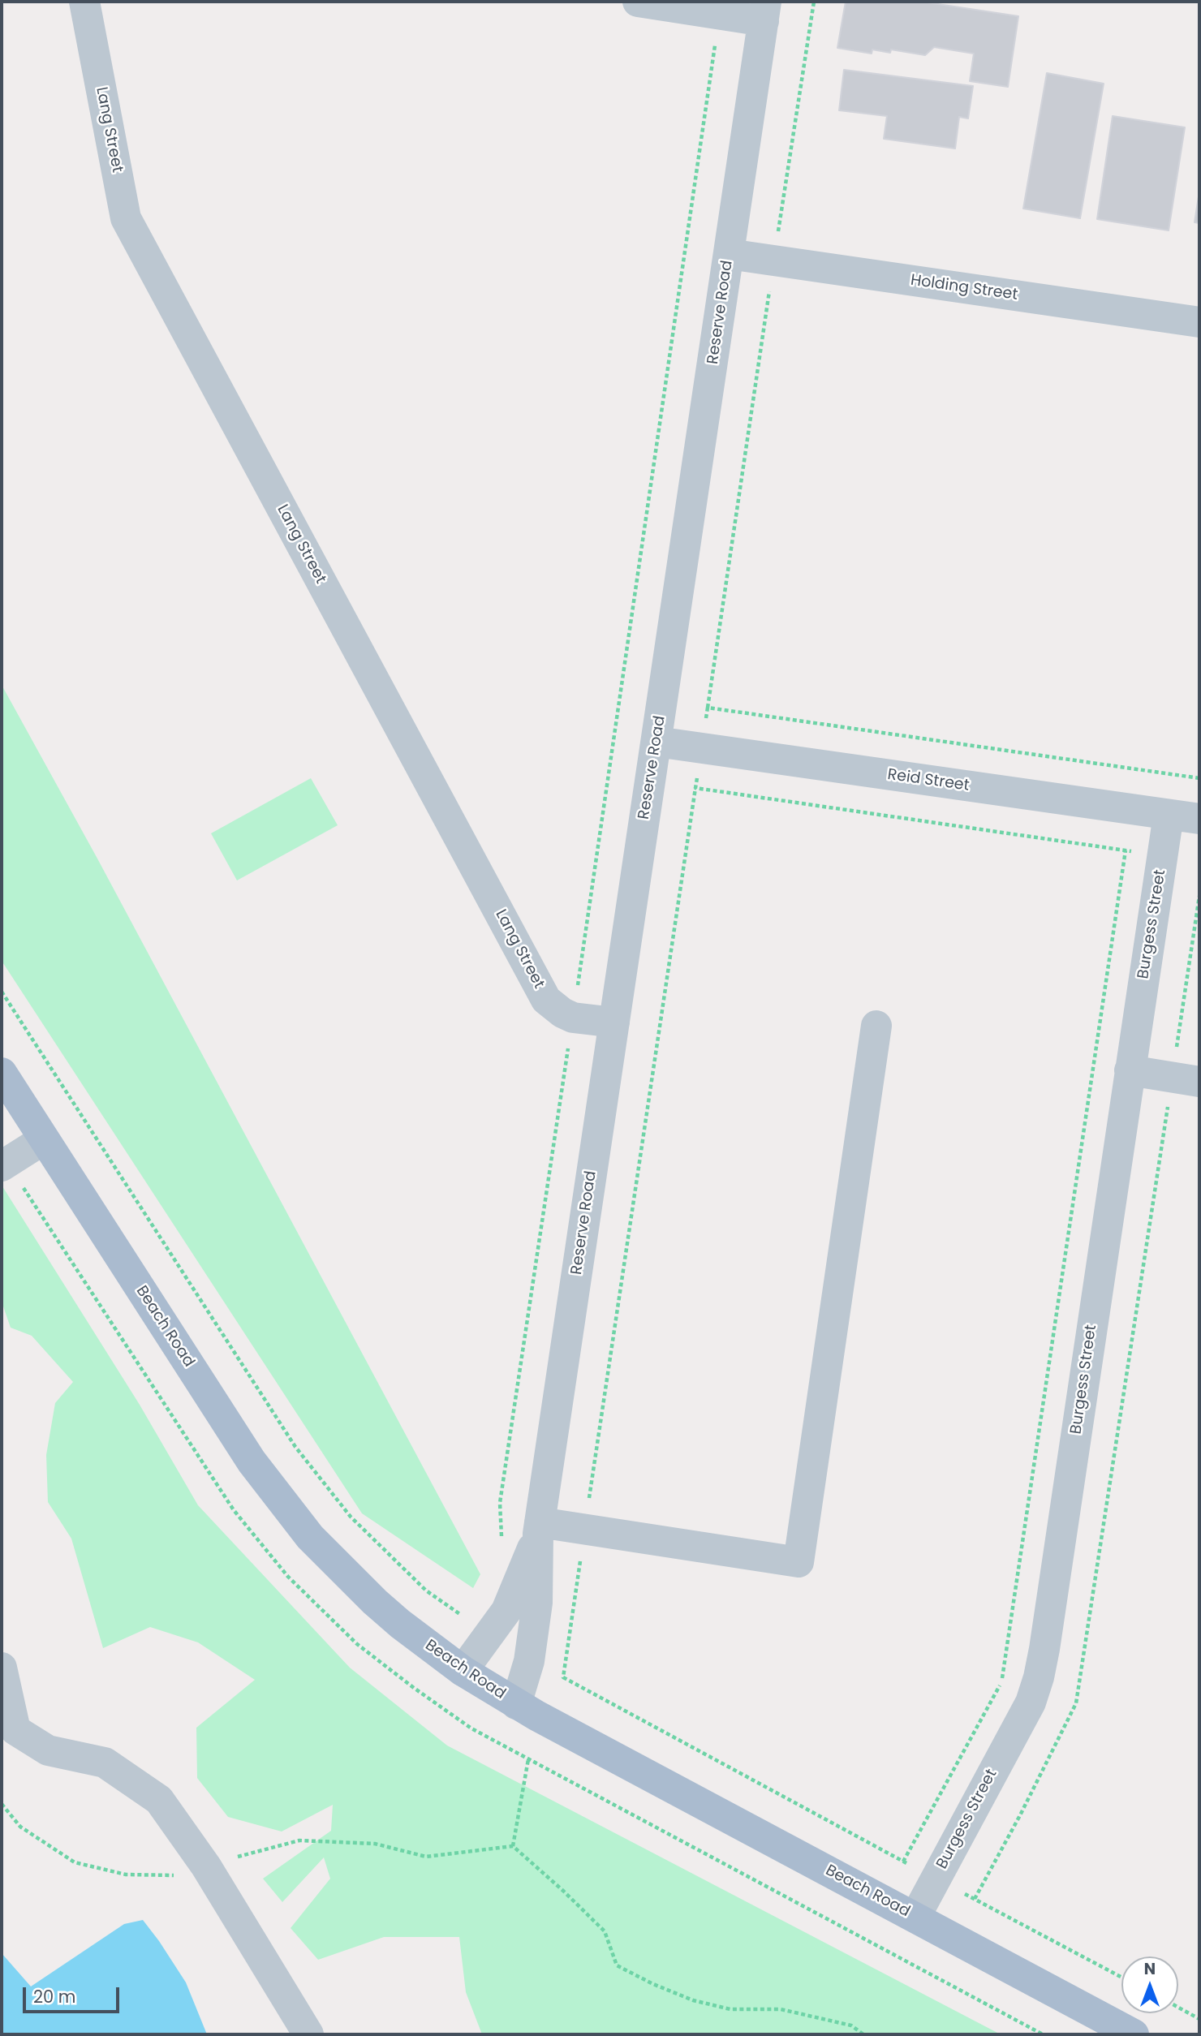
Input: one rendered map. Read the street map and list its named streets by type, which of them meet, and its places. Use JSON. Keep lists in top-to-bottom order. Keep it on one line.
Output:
{"streets":{"main road":["Beach Road"],"street":["Lang Street","Holding Street","Reserve Road","Reid Street","Burgess Street"]},"crossings":[["Lang Street","Reserve Road"],["Holding Street","Reserve Road"],["Reserve Road","Reid Street"],["Reserve Road","Beach Road"],["Reid Street","Burgess Street"],["Burgess Street","Beach Road"]],"scale_bar":"20 m","north":"top"}
